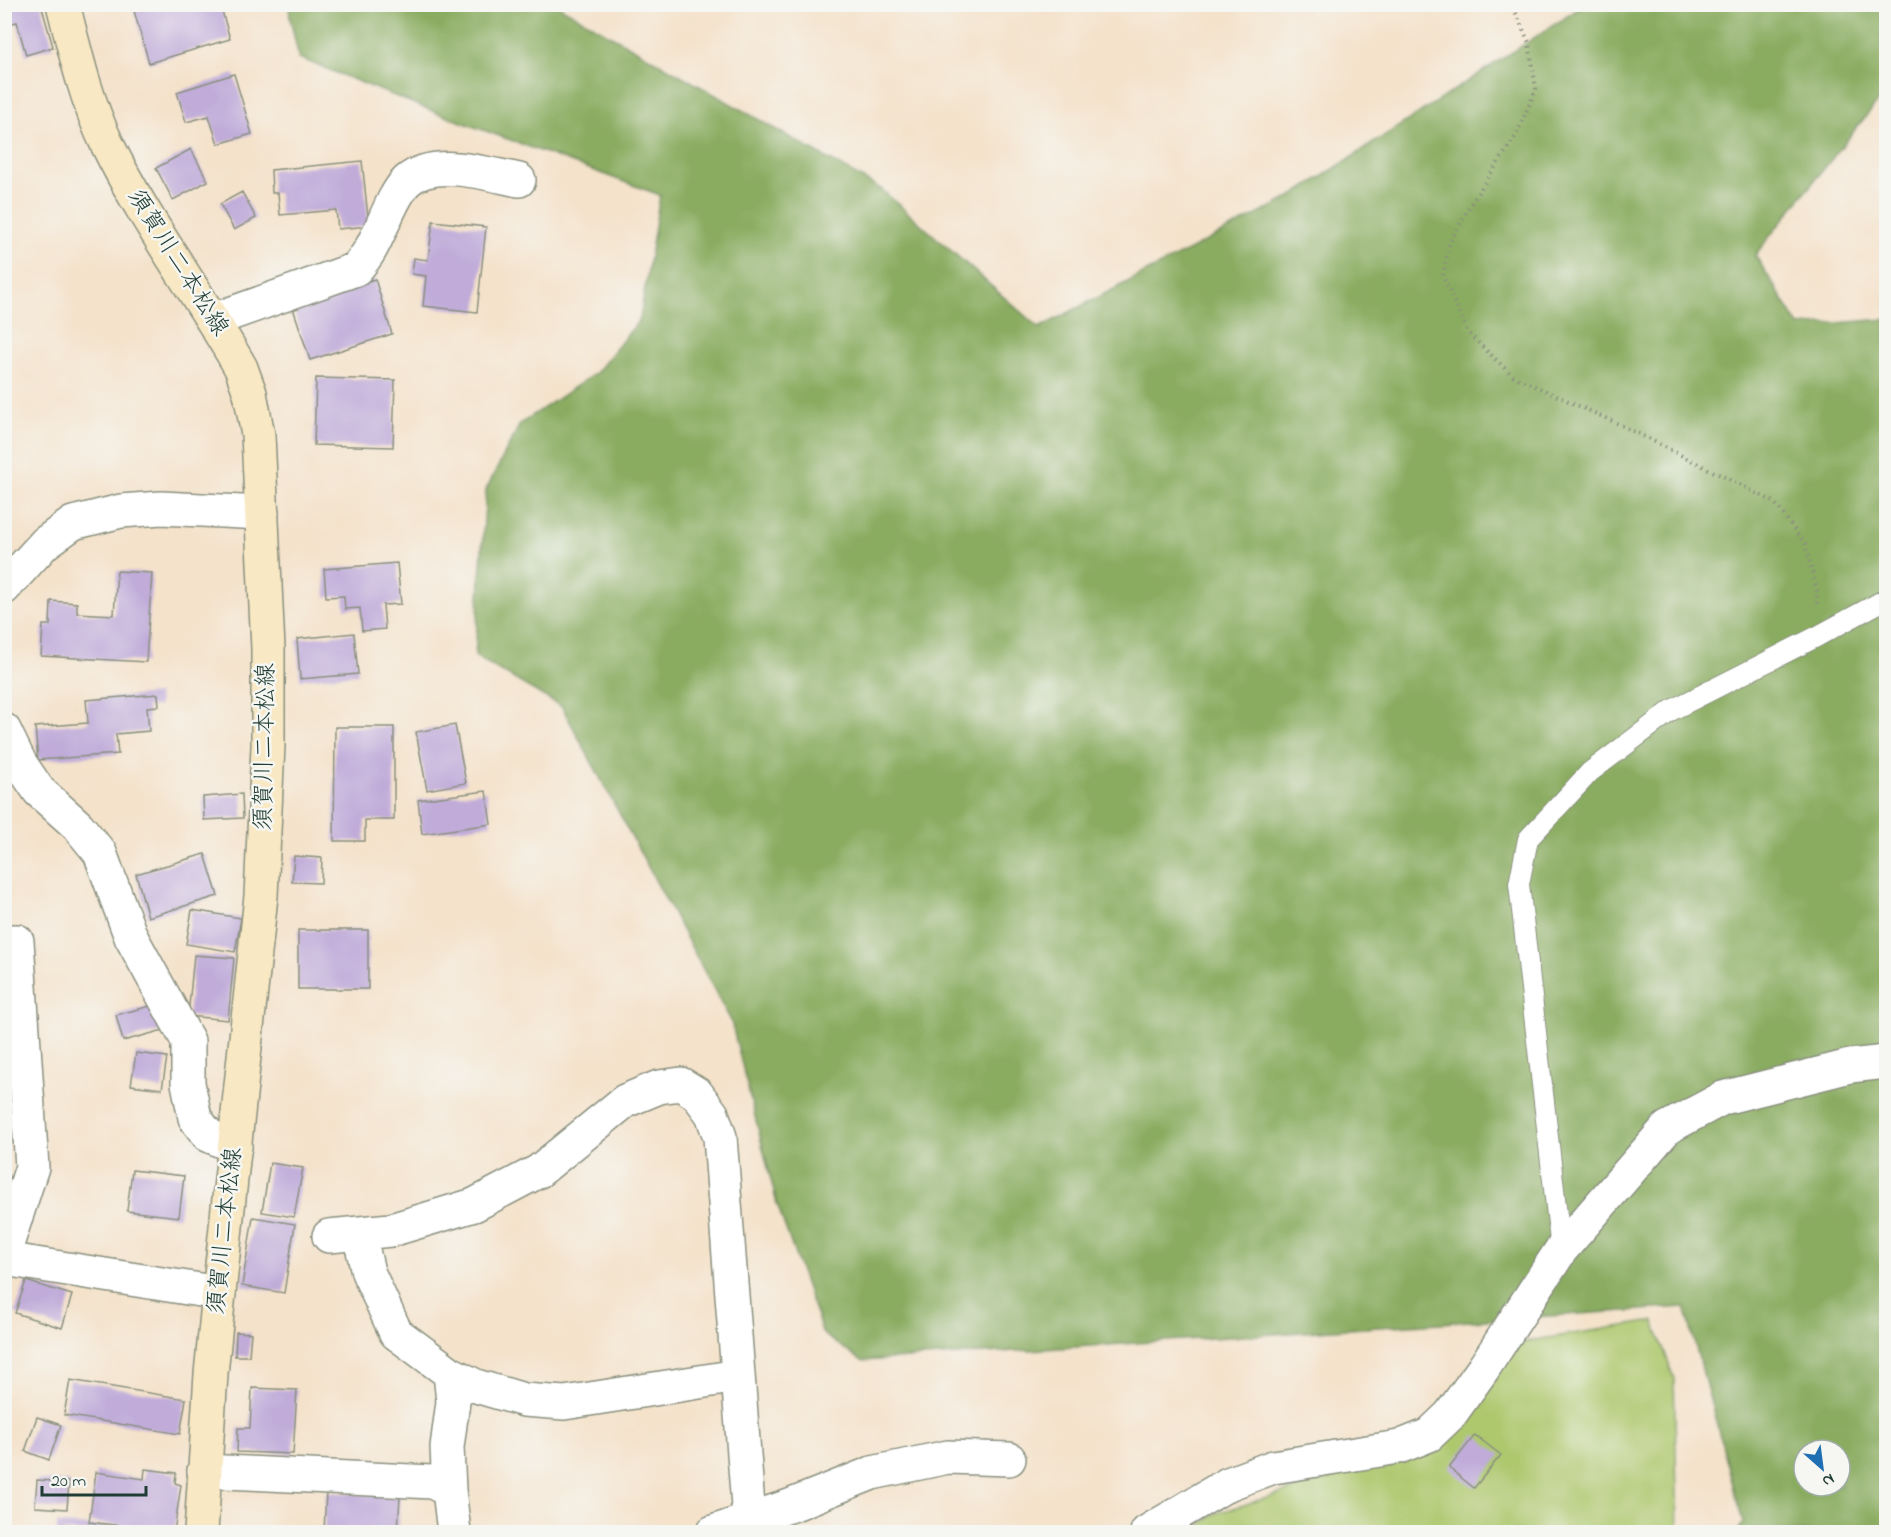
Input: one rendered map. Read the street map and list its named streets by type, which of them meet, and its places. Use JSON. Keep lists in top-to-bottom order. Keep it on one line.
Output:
{"streets":{"main road":["須賀川二本松線"]},"scale_bar":"20 m","north":"bottom right"}
